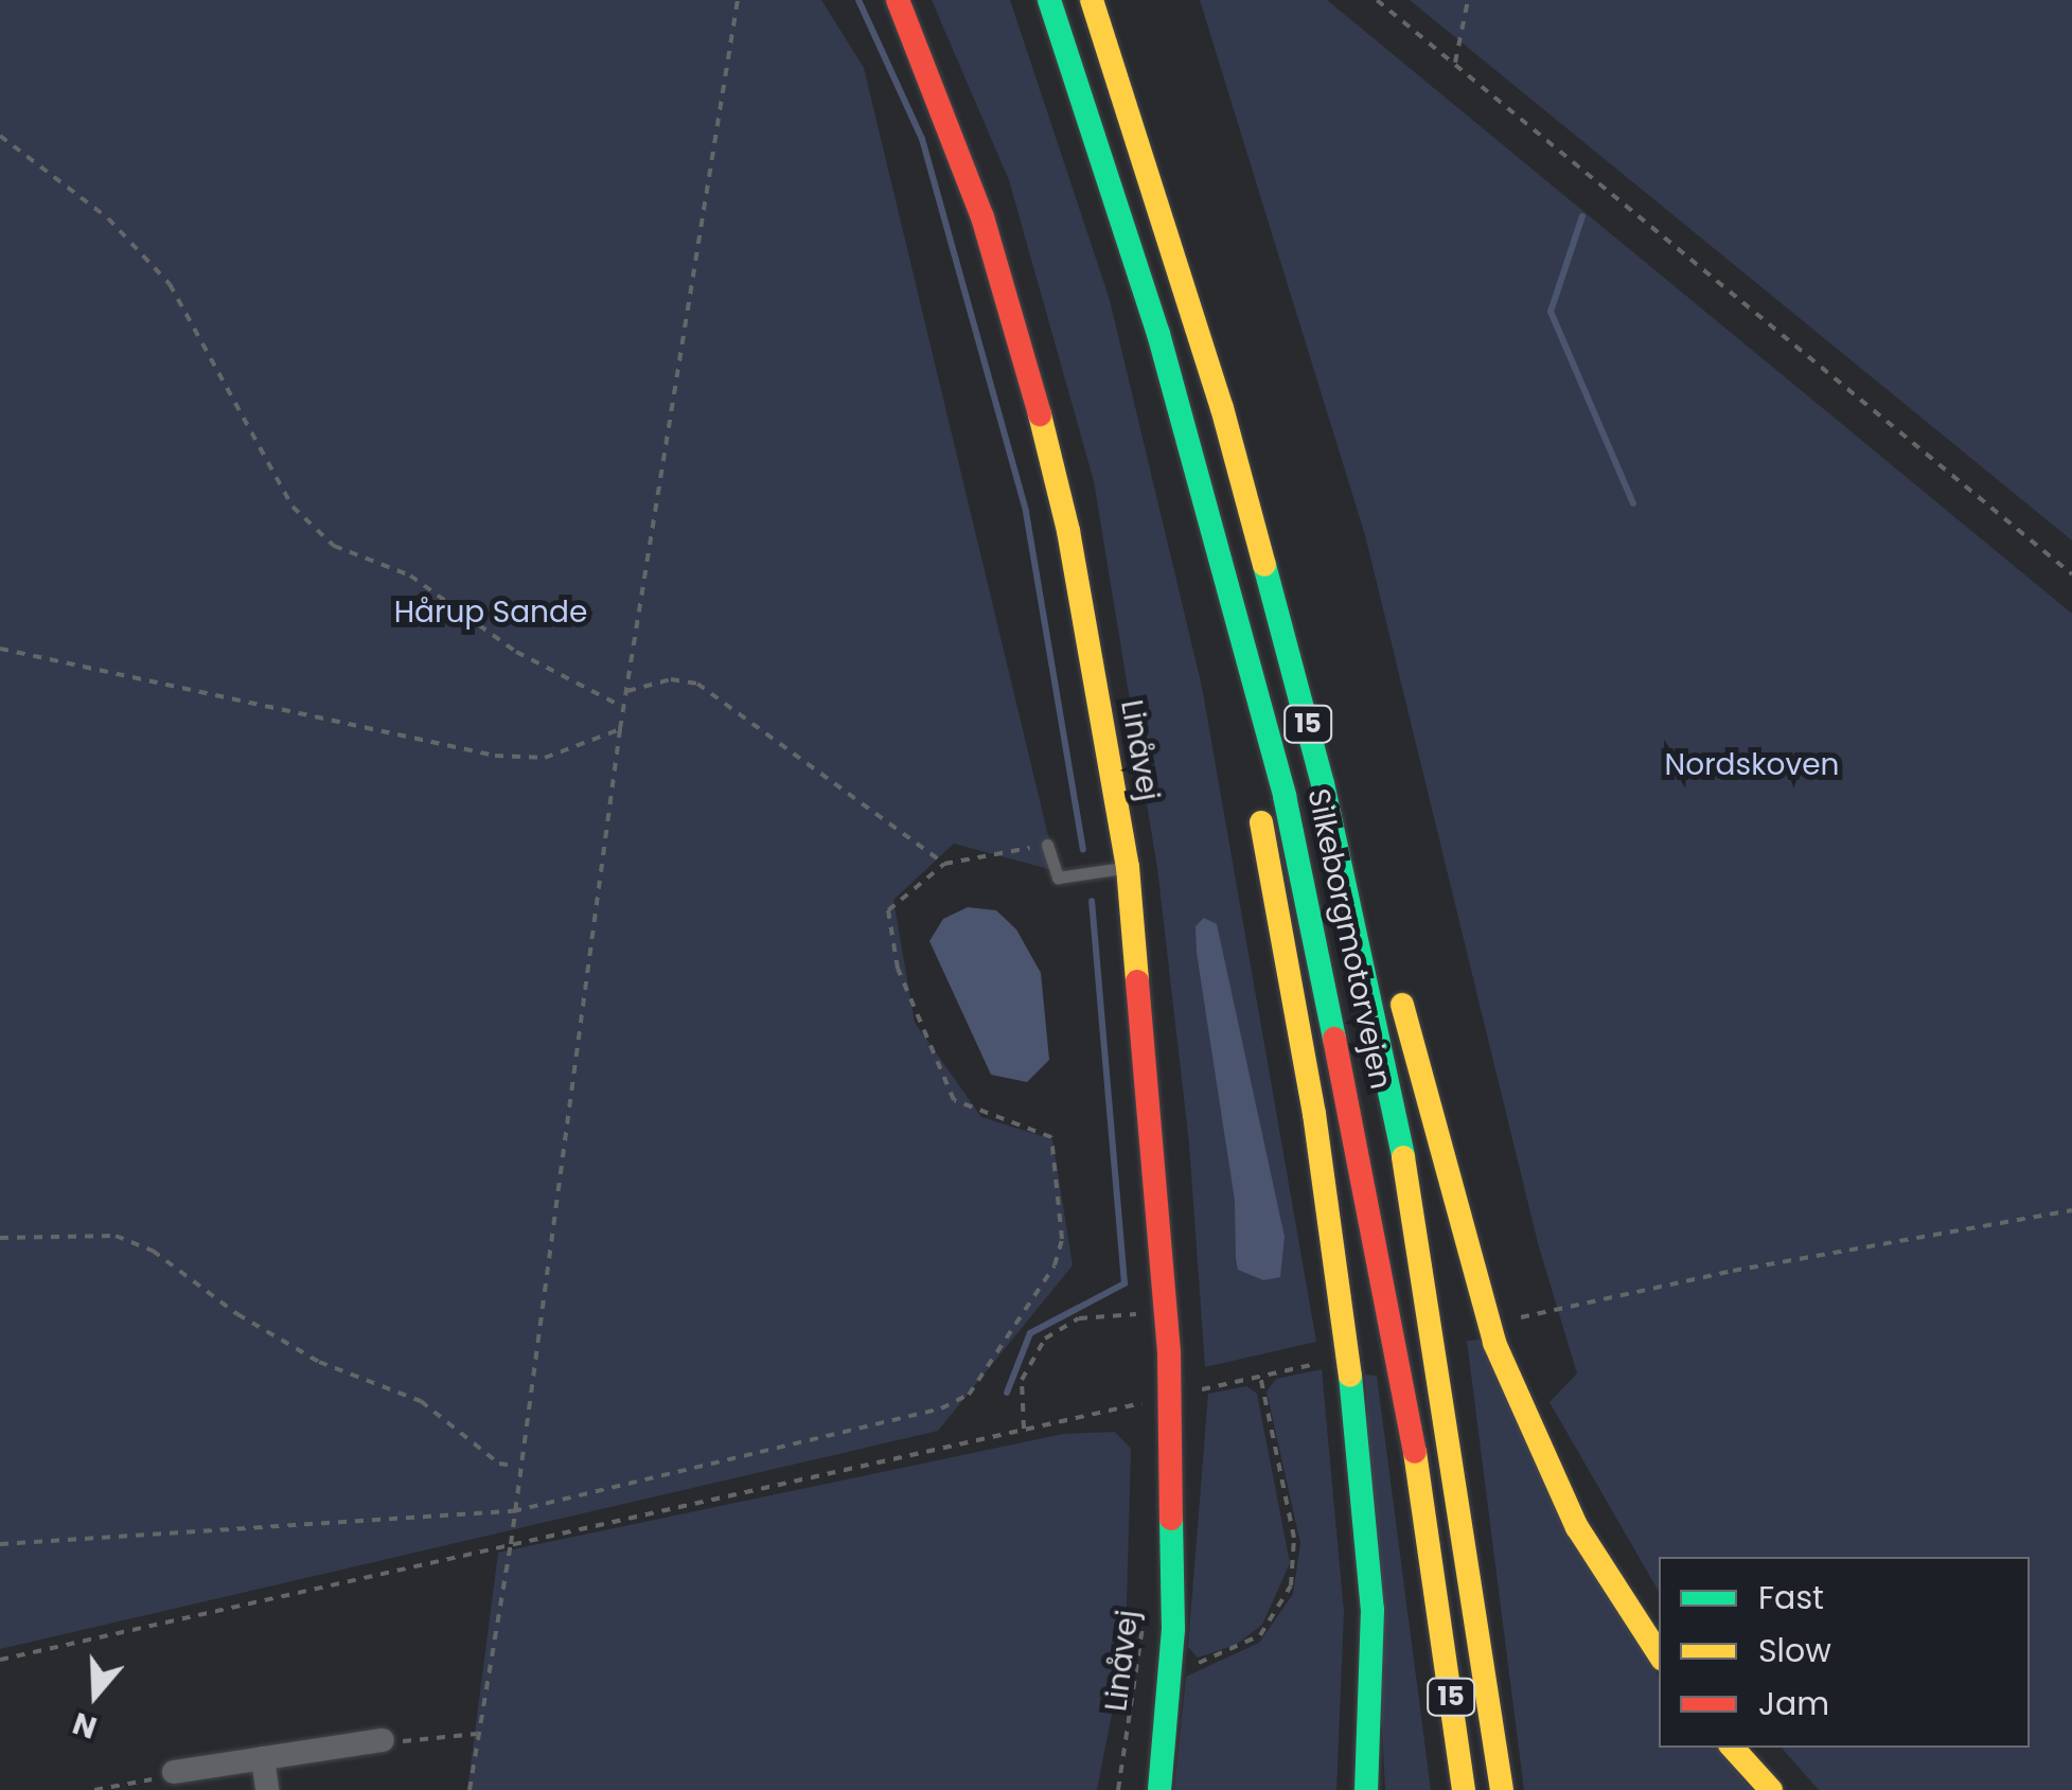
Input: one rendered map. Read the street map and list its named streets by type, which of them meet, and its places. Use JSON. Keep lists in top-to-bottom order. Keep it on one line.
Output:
{"streets":{"main road":["15","Linåvej","Silkeborgmotorvejen"]},"parks":["Hårup Sande","Nordskoven"],"legend":["Fast","Slow","Jam"],"north":"bottom"}
